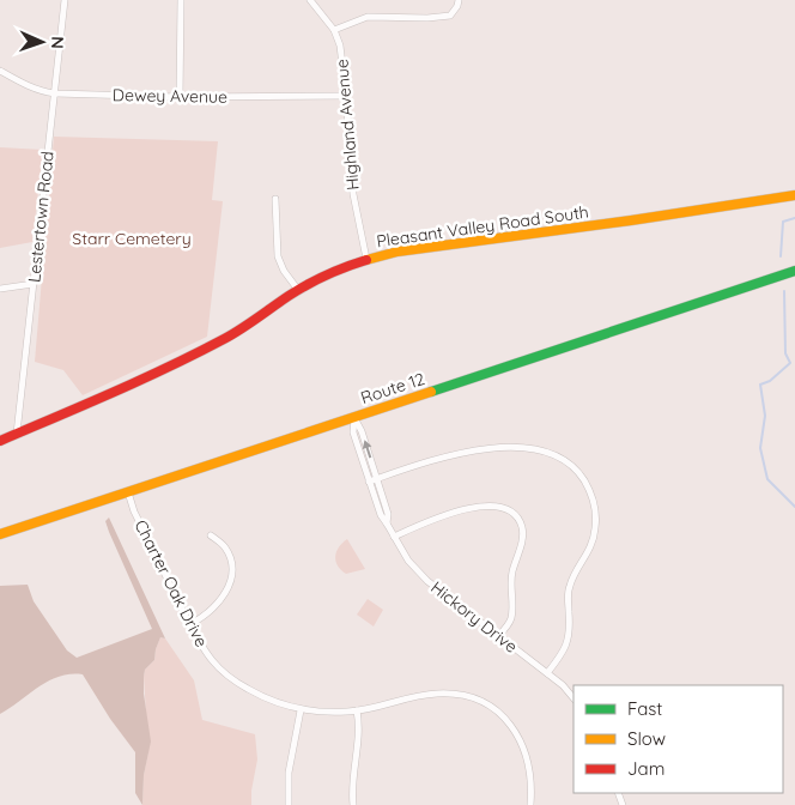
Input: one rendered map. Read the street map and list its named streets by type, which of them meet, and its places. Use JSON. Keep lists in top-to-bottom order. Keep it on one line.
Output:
{"streets":{"main road":["Pleasant Valley Road South","Route 12"],"street":["Dewey Avenue","Highland Avenue","Lestertown Road","Charter Oak Drive","Hickory Drive"]},"crossings":[["Dewey Avenue","Highland Avenue"],["Dewey Avenue","Lestertown Road"],["Highland Avenue","Pleasant Valley Road South"],["Lestertown Road","Pleasant Valley Road South"],["Route 12","Charter Oak Drive"],["Route 12","Hickory Drive"]],"parks":["Starr Cemetery"],"legend":["Fast","Slow","Jam"],"north":"right"}
